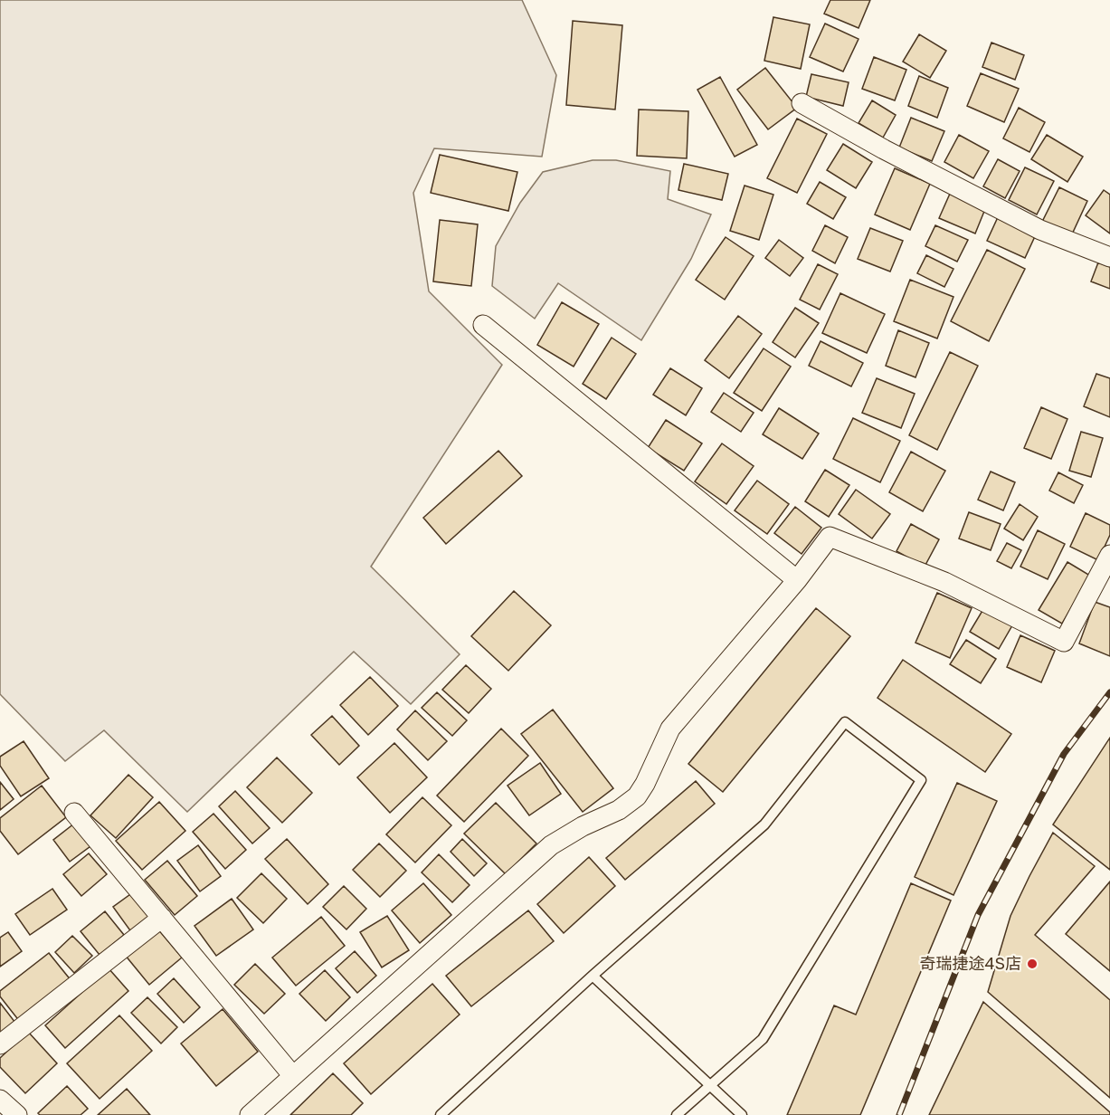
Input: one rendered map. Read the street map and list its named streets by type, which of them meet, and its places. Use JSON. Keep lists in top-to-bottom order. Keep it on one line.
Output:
{"places":["奇瑞捷途4S店"]}
